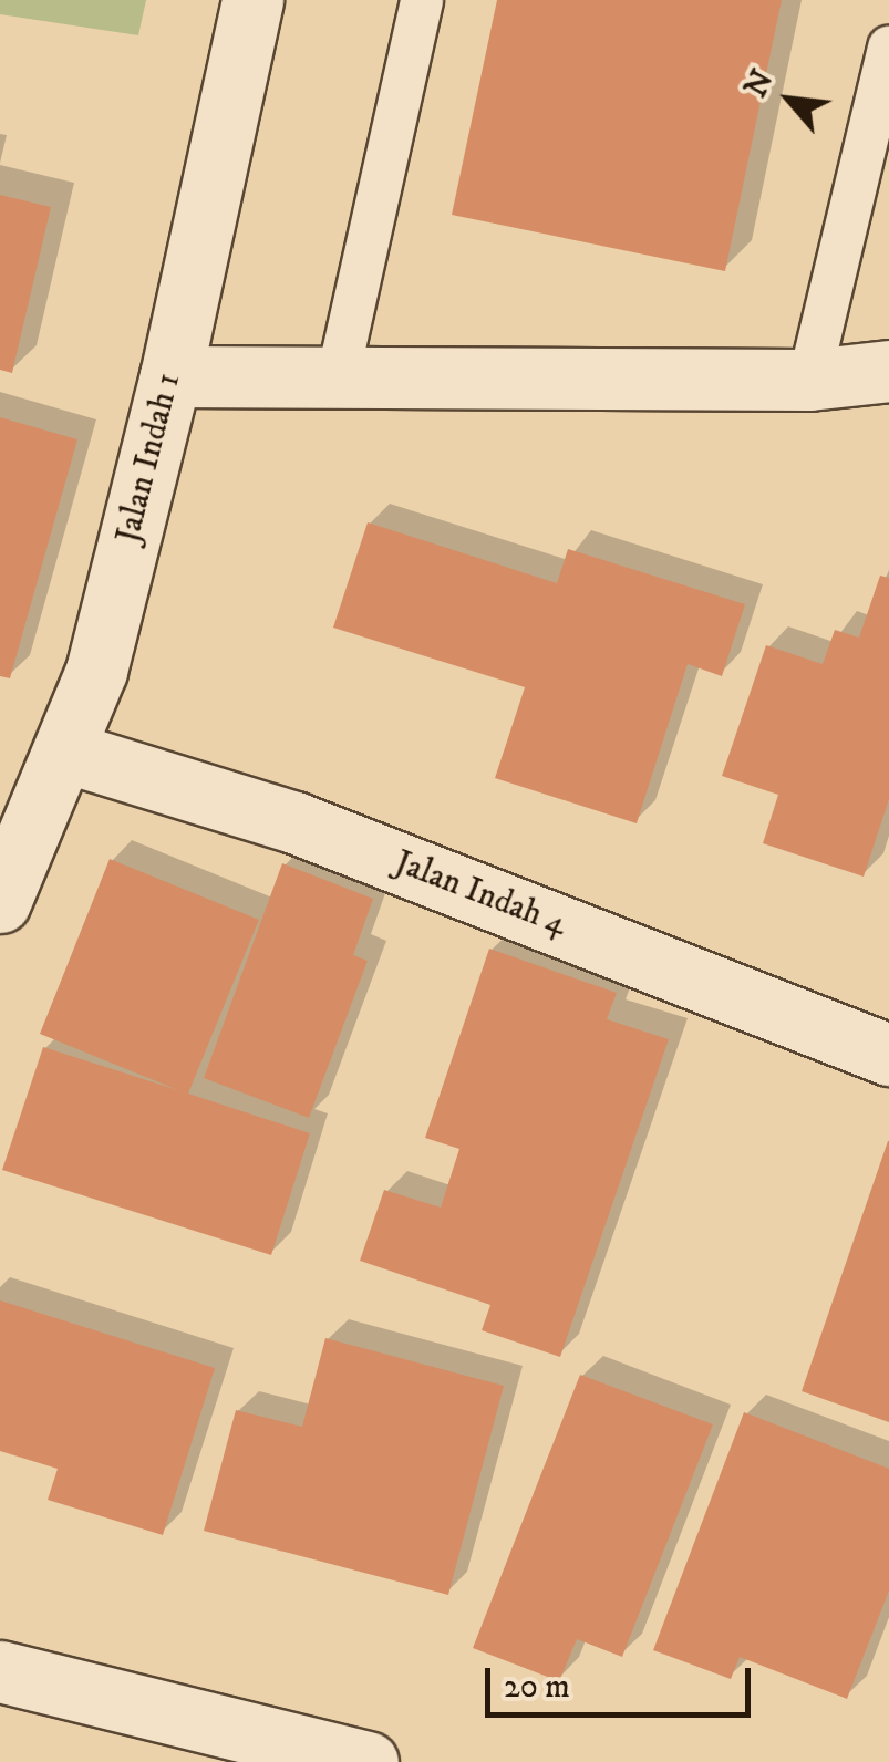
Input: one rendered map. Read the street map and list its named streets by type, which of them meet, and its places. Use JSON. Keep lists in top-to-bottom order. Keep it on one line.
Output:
{"streets":{"street":["Jalan Indah 1","Jalan Indah 4"]},"crossings":[["Jalan Indah 1","Jalan Indah 4"]],"scale_bar":"20 m","north":"top left"}
